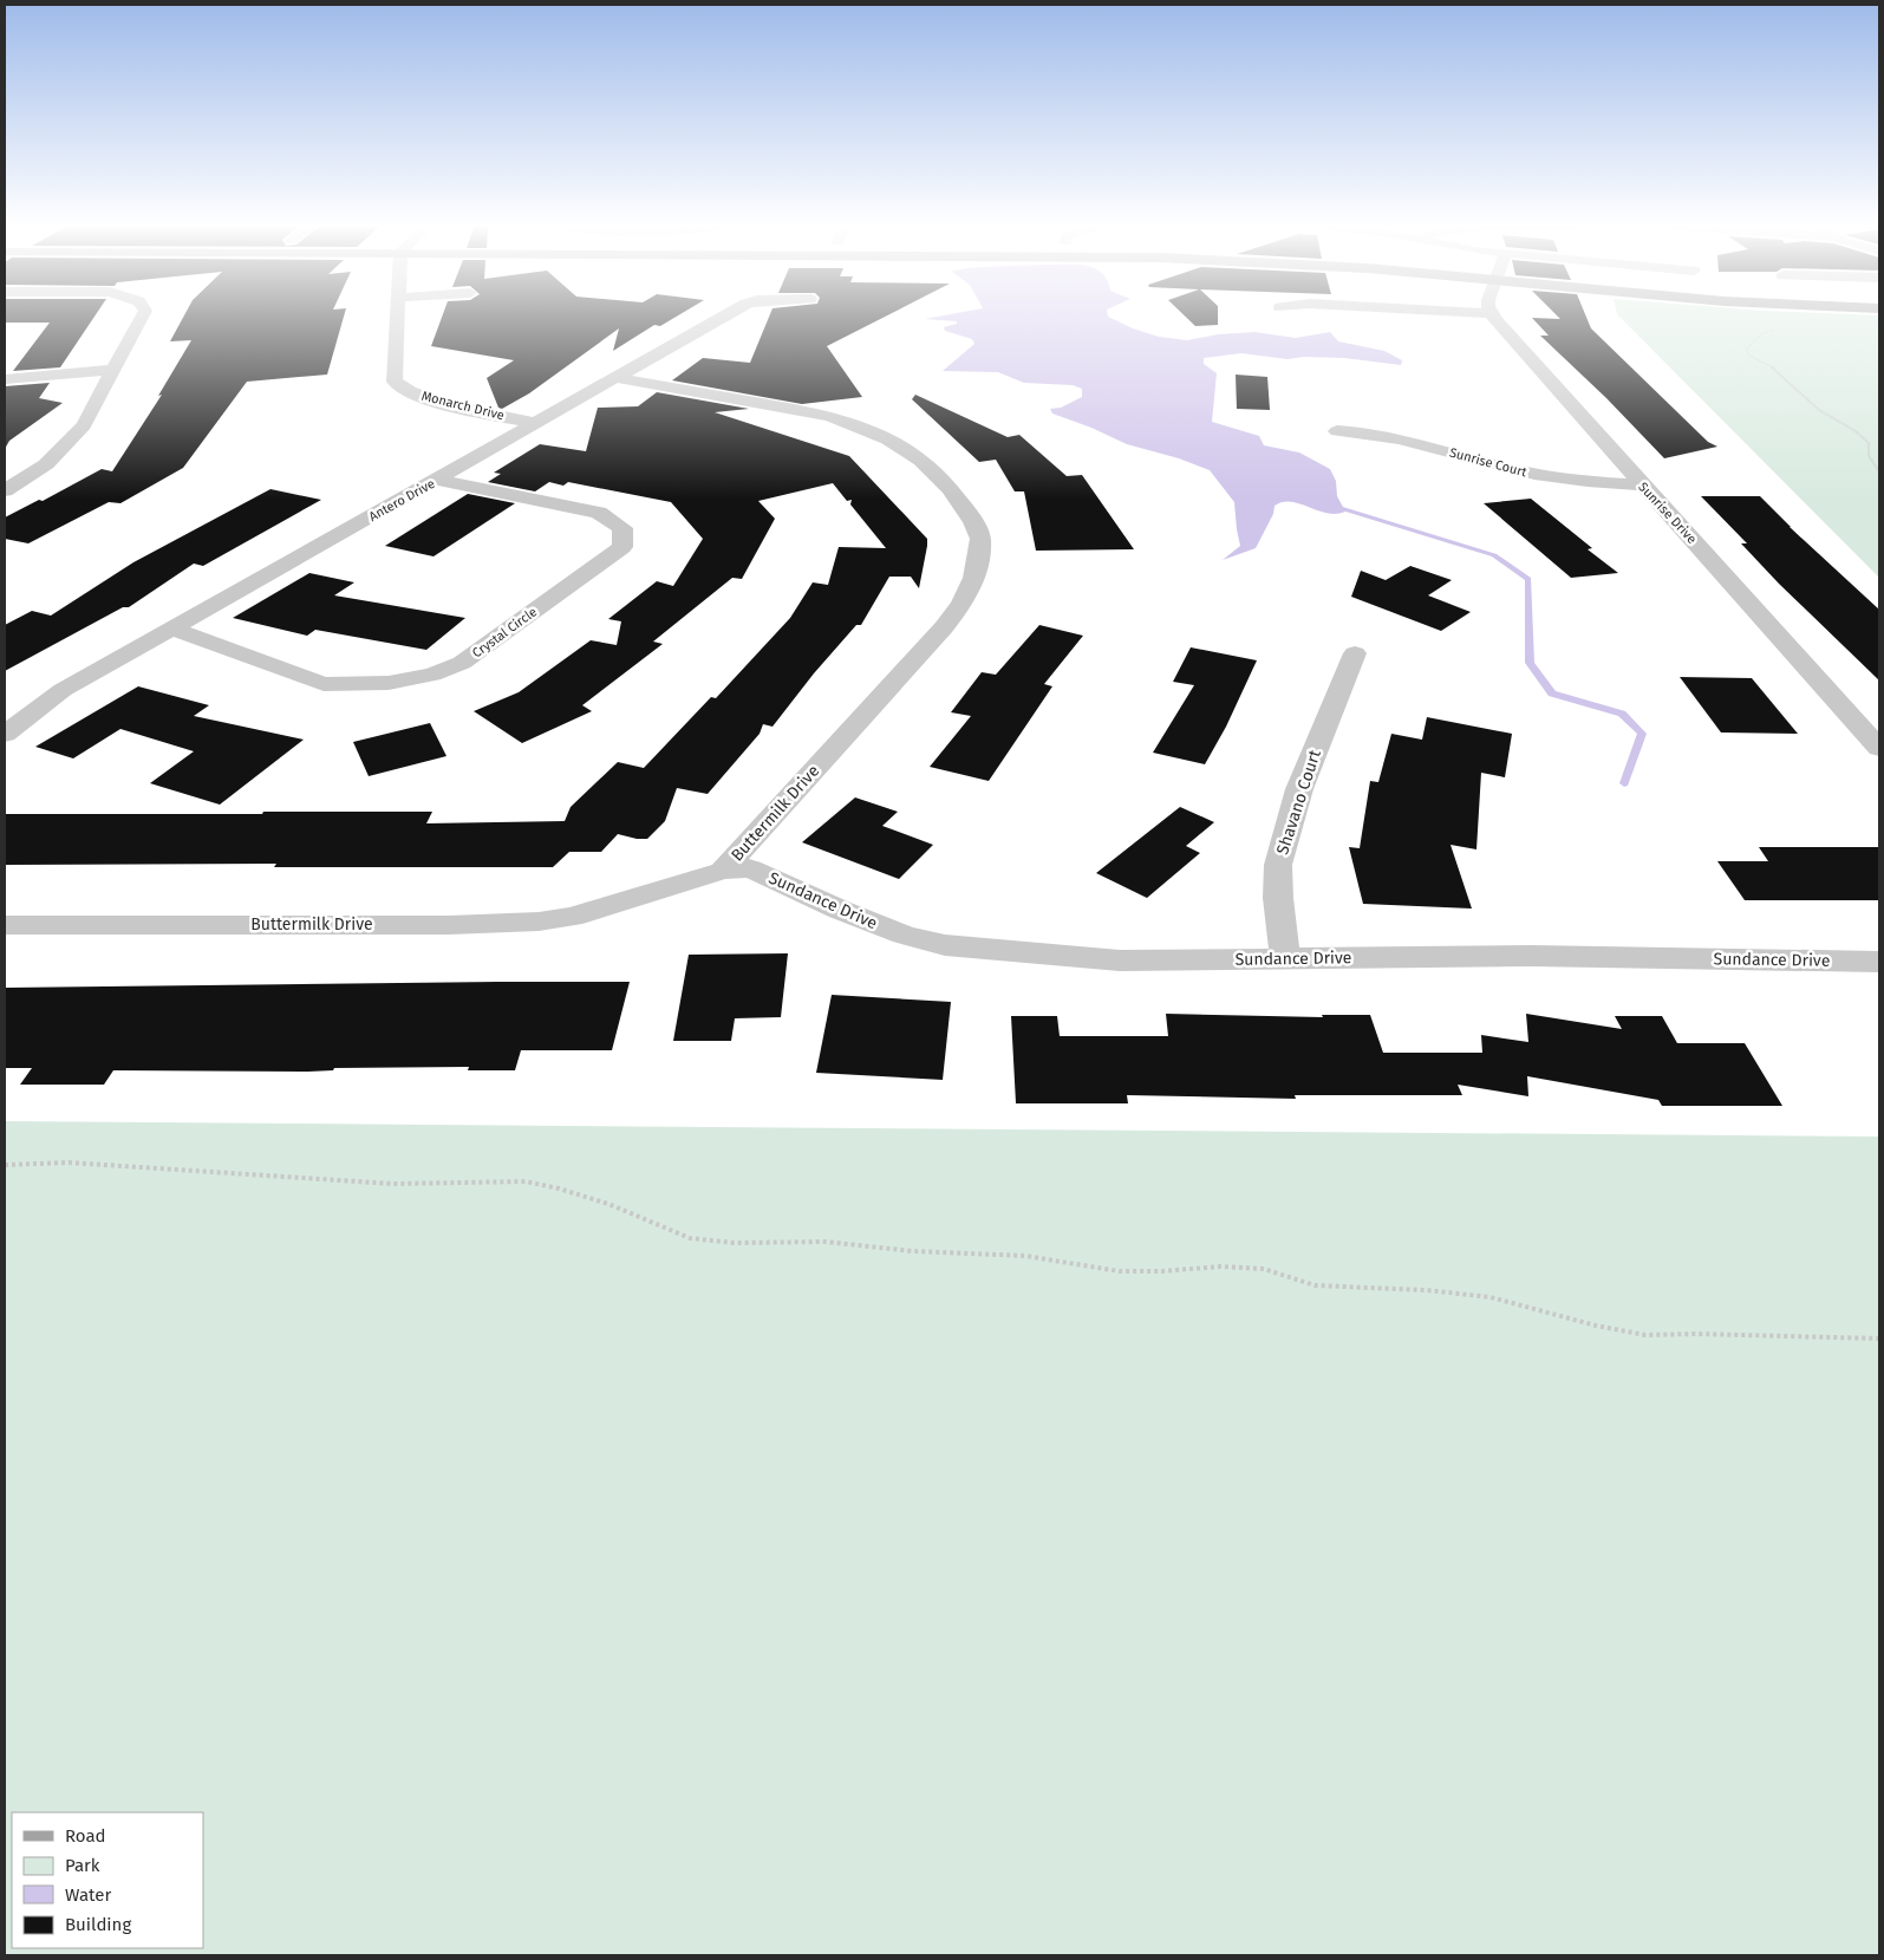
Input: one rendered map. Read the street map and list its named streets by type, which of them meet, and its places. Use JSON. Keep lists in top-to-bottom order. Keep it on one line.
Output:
{"streets":{"street":["Monarch Drive","Sunrise Court","Antero Drive","Sunrise Drive","Crystal Circle","Shavano Court","Buttermilk Drive","Sundance Drive"]},"crossings":[["Monarch Drive","Antero Drive"],["Sunrise Court","Sunrise Drive"],["Antero Drive","Crystal Circle"],["Antero Drive","Buttermilk Drive"],["Shavano Court","Sundance Drive"],["Buttermilk Drive","Sundance Drive"]],"legend":["Road","Park","Water","Building"]}
